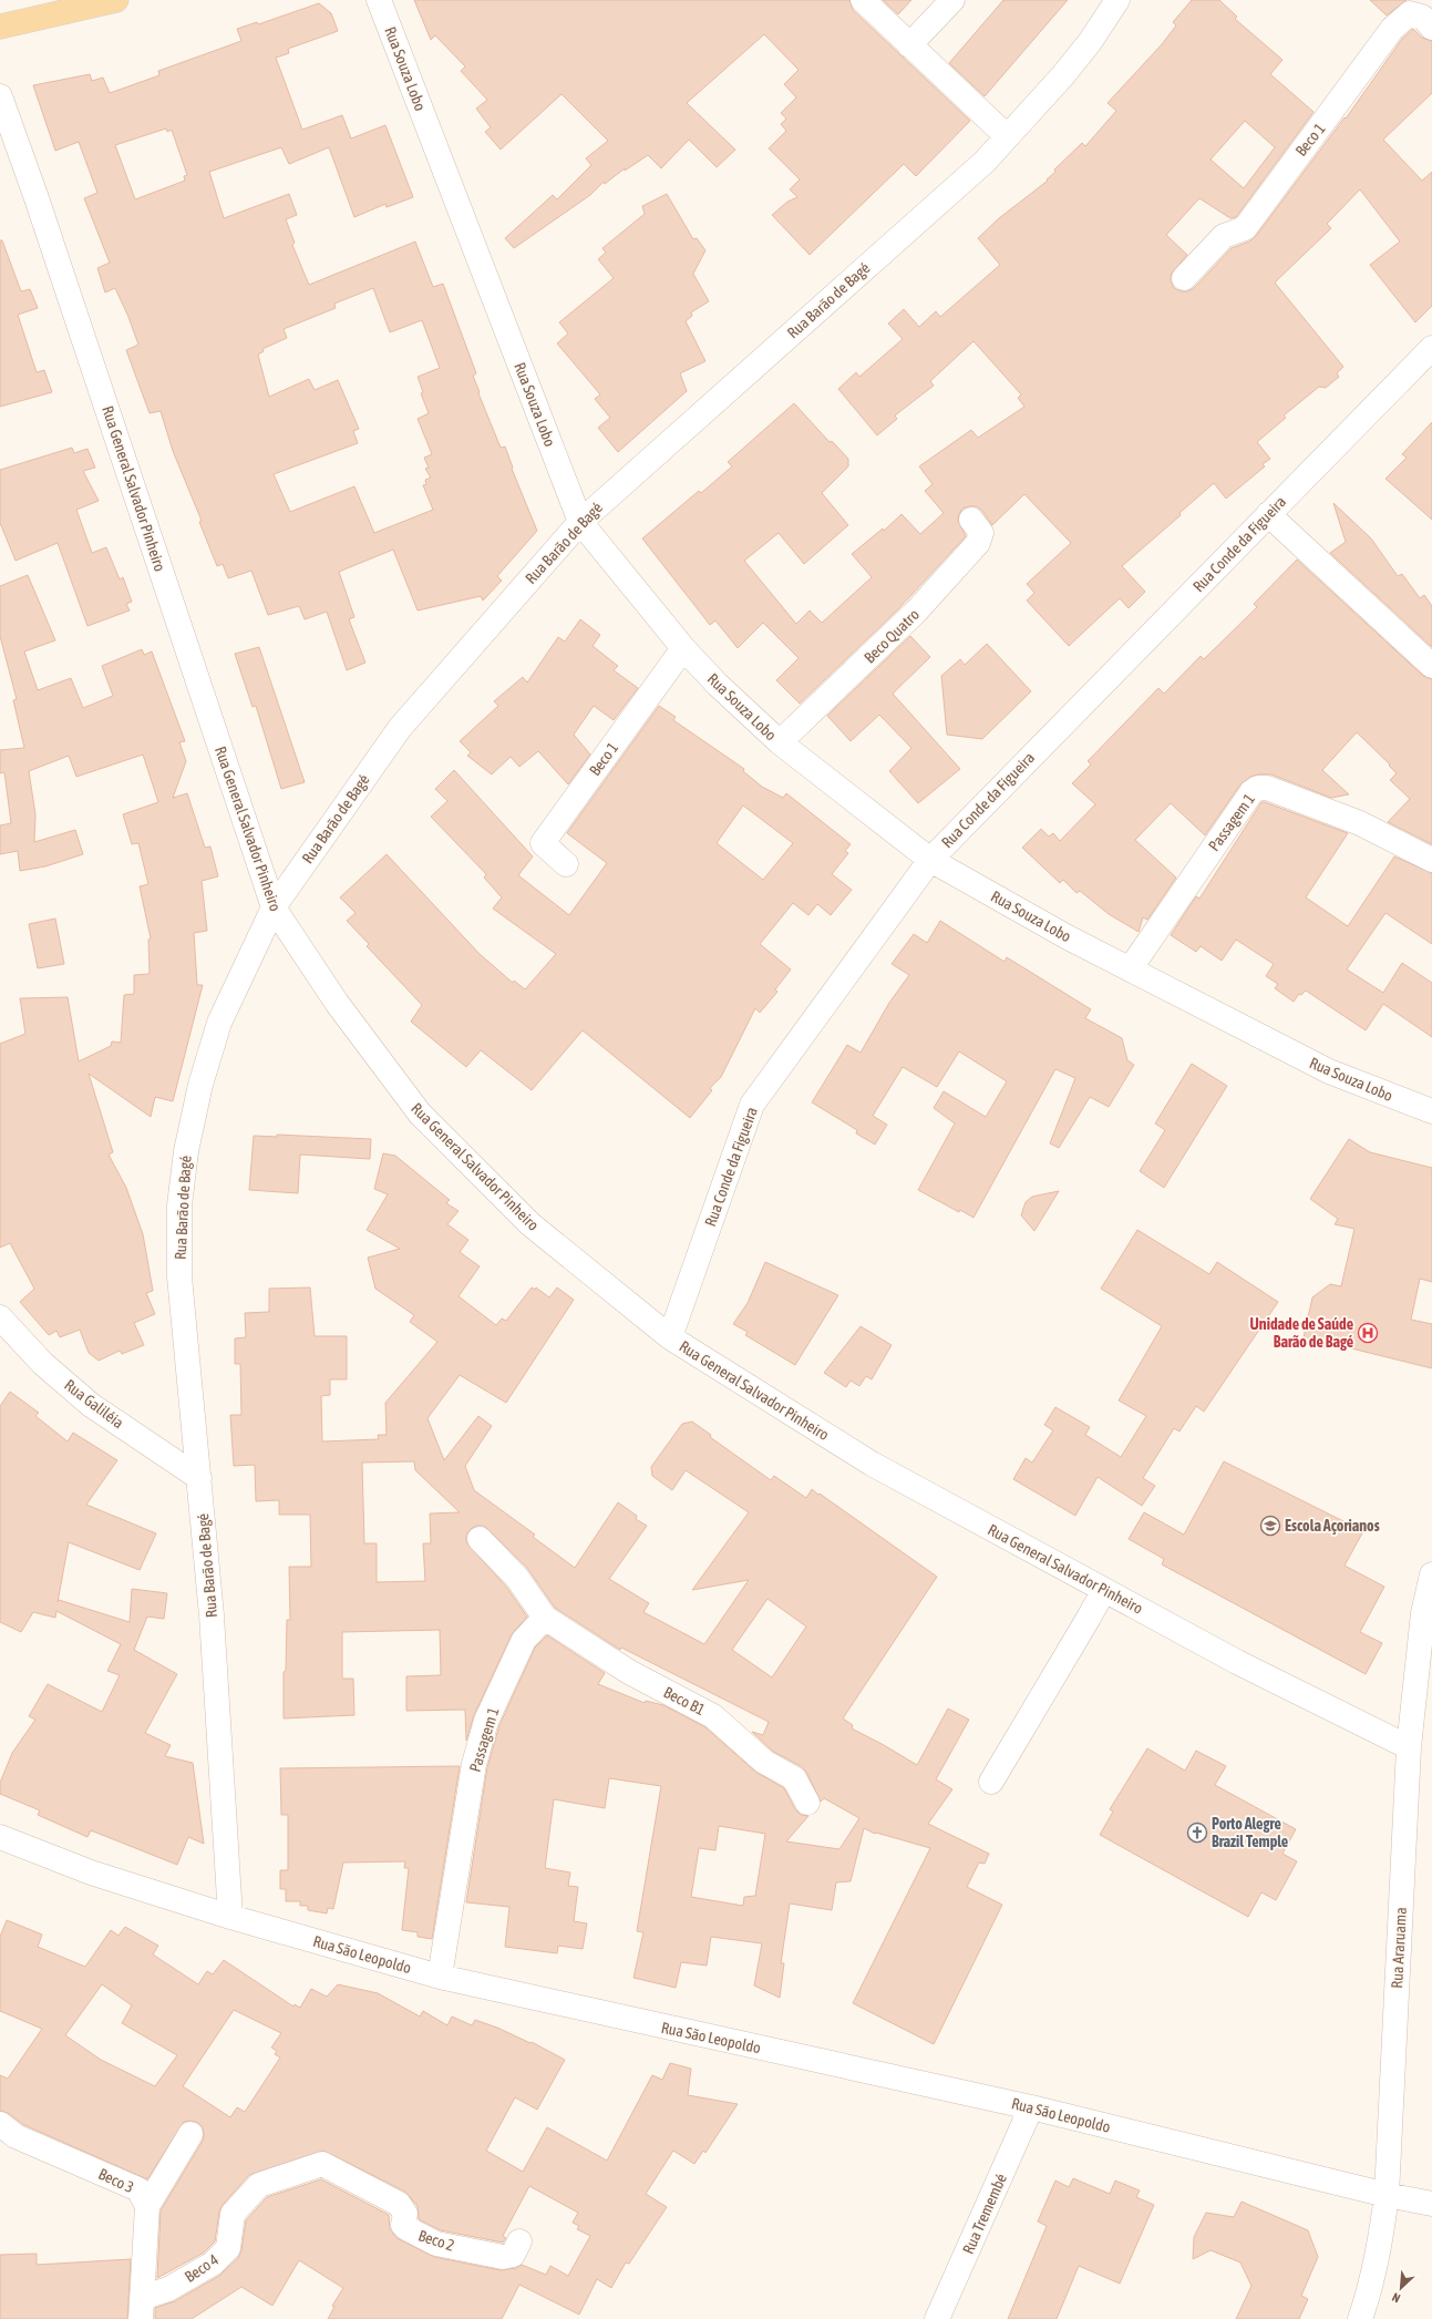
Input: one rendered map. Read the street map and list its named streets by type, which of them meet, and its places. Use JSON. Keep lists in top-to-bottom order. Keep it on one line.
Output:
{"streets":{"street":["Rua Souza Lobo","Beco 1","Rua Barão de Bagé","Rua General Salvador Pinheiro","Rua Conde da Figueira","Beco Quatro","Passagem 1","Rua Galiléia","Beco B1","Rua Araruama","Rua São Leopoldo","Beco 3","Rua Tremembé","Beco 2","Beco 4"]},"crossings":[["Rua Souza Lobo","Beco 1"],["Rua Souza Lobo","Rua Barão de Bagé"],["Rua Souza Lobo","Rua Conde da Figueira"],["Rua Souza Lobo","Beco Quatro"],["Rua Souza Lobo","Passagem 1"],["Rua Barão de Bagé","Rua General Salvador Pinheiro"],["Rua Barão de Bagé","Rua Galiléia"],["Rua Barão de Bagé","Rua São Leopoldo"],["Rua General Salvador Pinheiro","Rua Conde da Figueira"],["Rua General Salvador Pinheiro","Rua Araruama"],["Passagem 1","Beco B1"],["Passagem 1","Rua São Leopoldo"],["Rua Araruama","Rua São Leopoldo"],["Rua São Leopoldo","Rua Tremembé"],["Beco 3","Beco 4"],["Beco 2","Beco 4"]],"places":{"hospital":["Unidade de Saúde Barão de Bagé"],"school or university":["Escola Açorianos"],"church":["Porto Alegre Brazil Temple"]},"north":"bottom left"}
